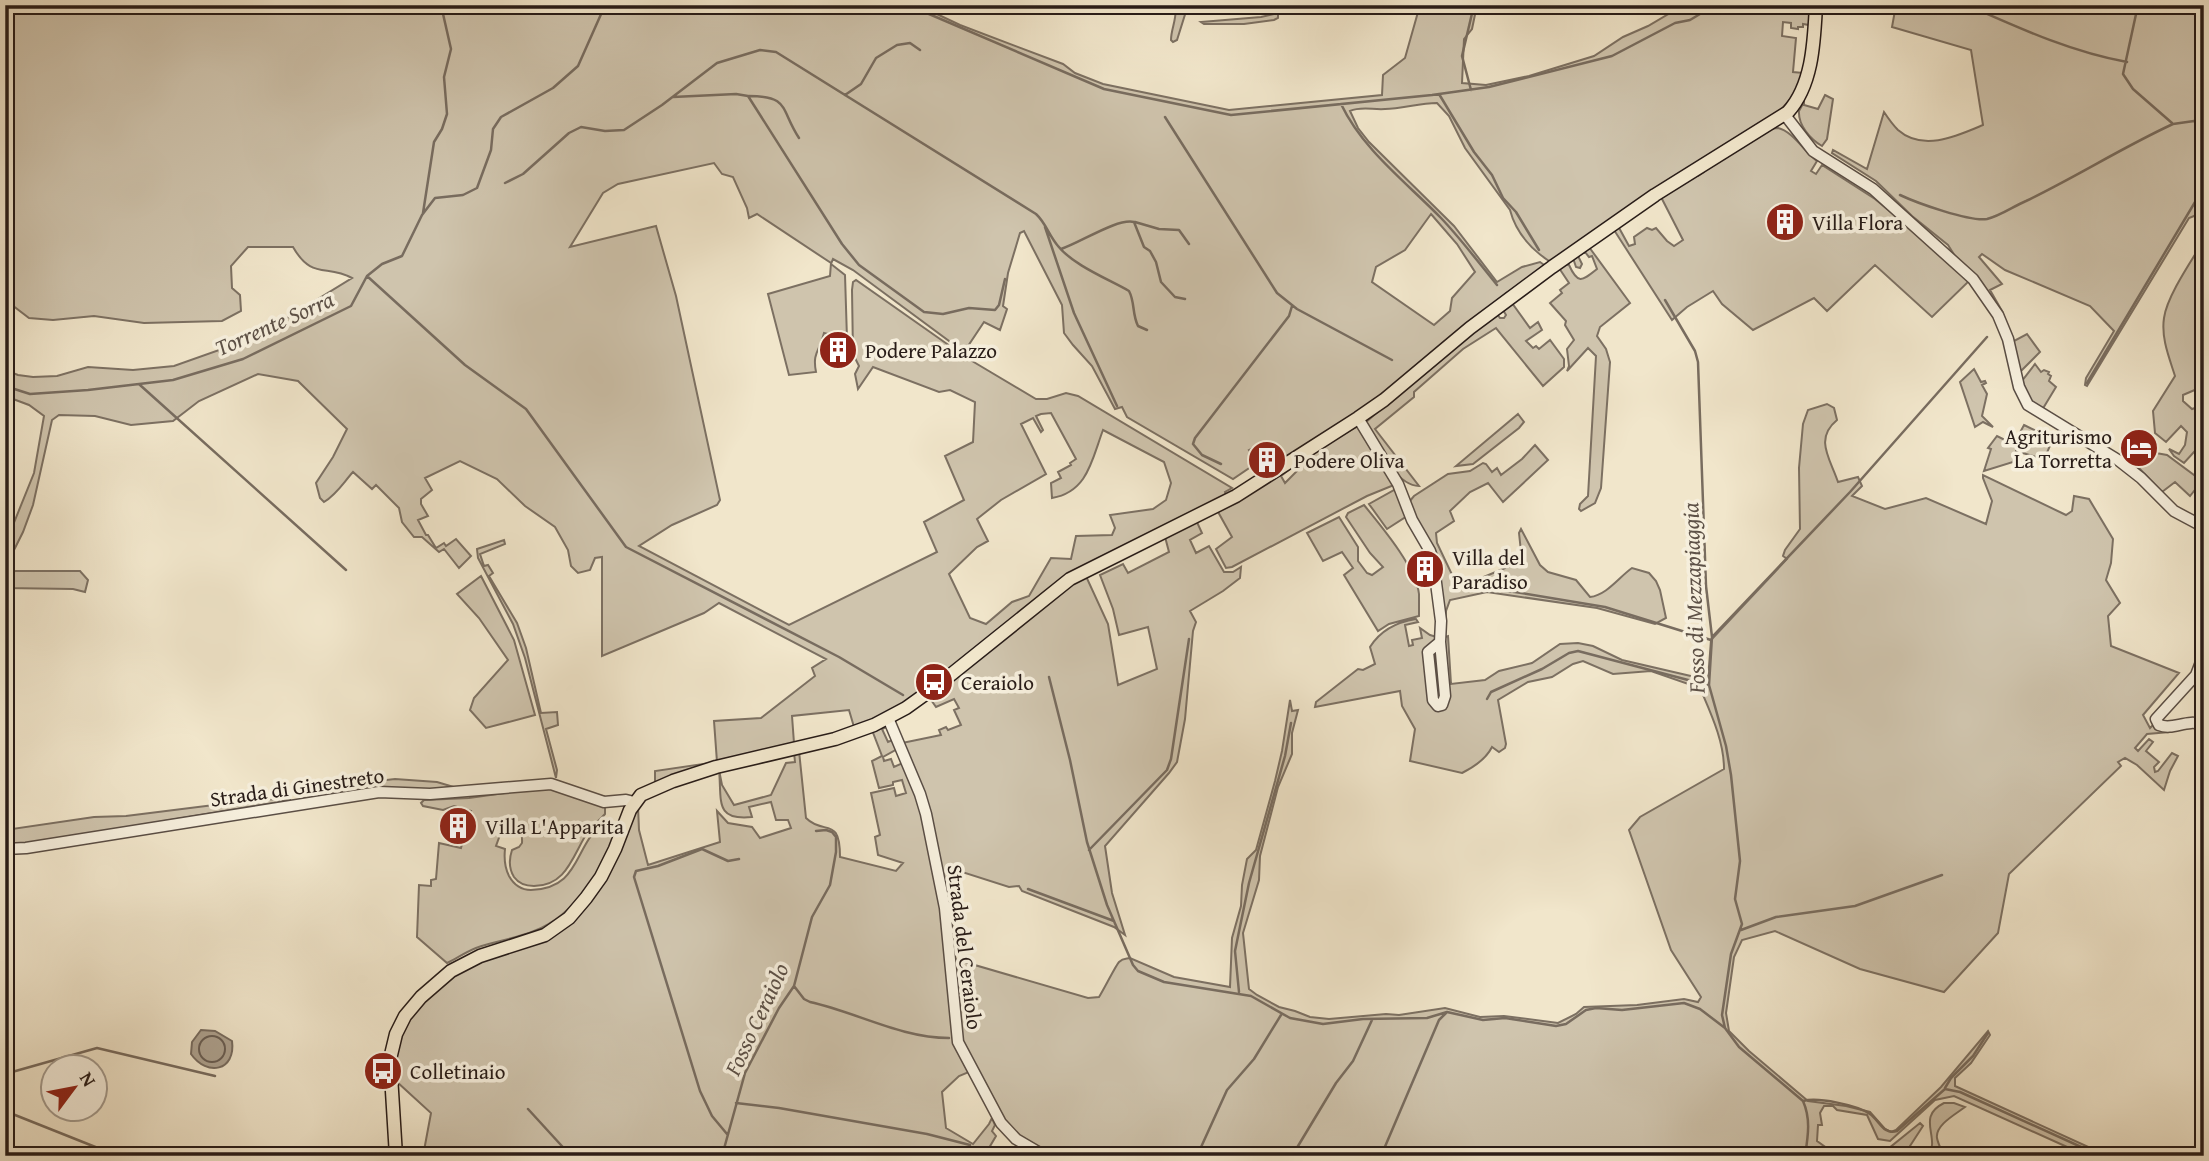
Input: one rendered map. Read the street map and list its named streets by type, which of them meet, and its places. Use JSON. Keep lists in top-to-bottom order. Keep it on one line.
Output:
{"streets":{"street":["Strada di Ginestreto","Strada del Ceraiolo"]},"water":["Torrente Sorra","Fosso di Mezzapiaggia","Fosso Ceraiolo"],"places":{"building":["Villa Flora","Podere Palazzo","Podere Oliva","Villa del Paradiso","Villa L'Apparita"],"hotel":["Agriturismo La Torretta"],"bus stop":["Ceraiolo","Colletinaio"]},"north":"top right"}
